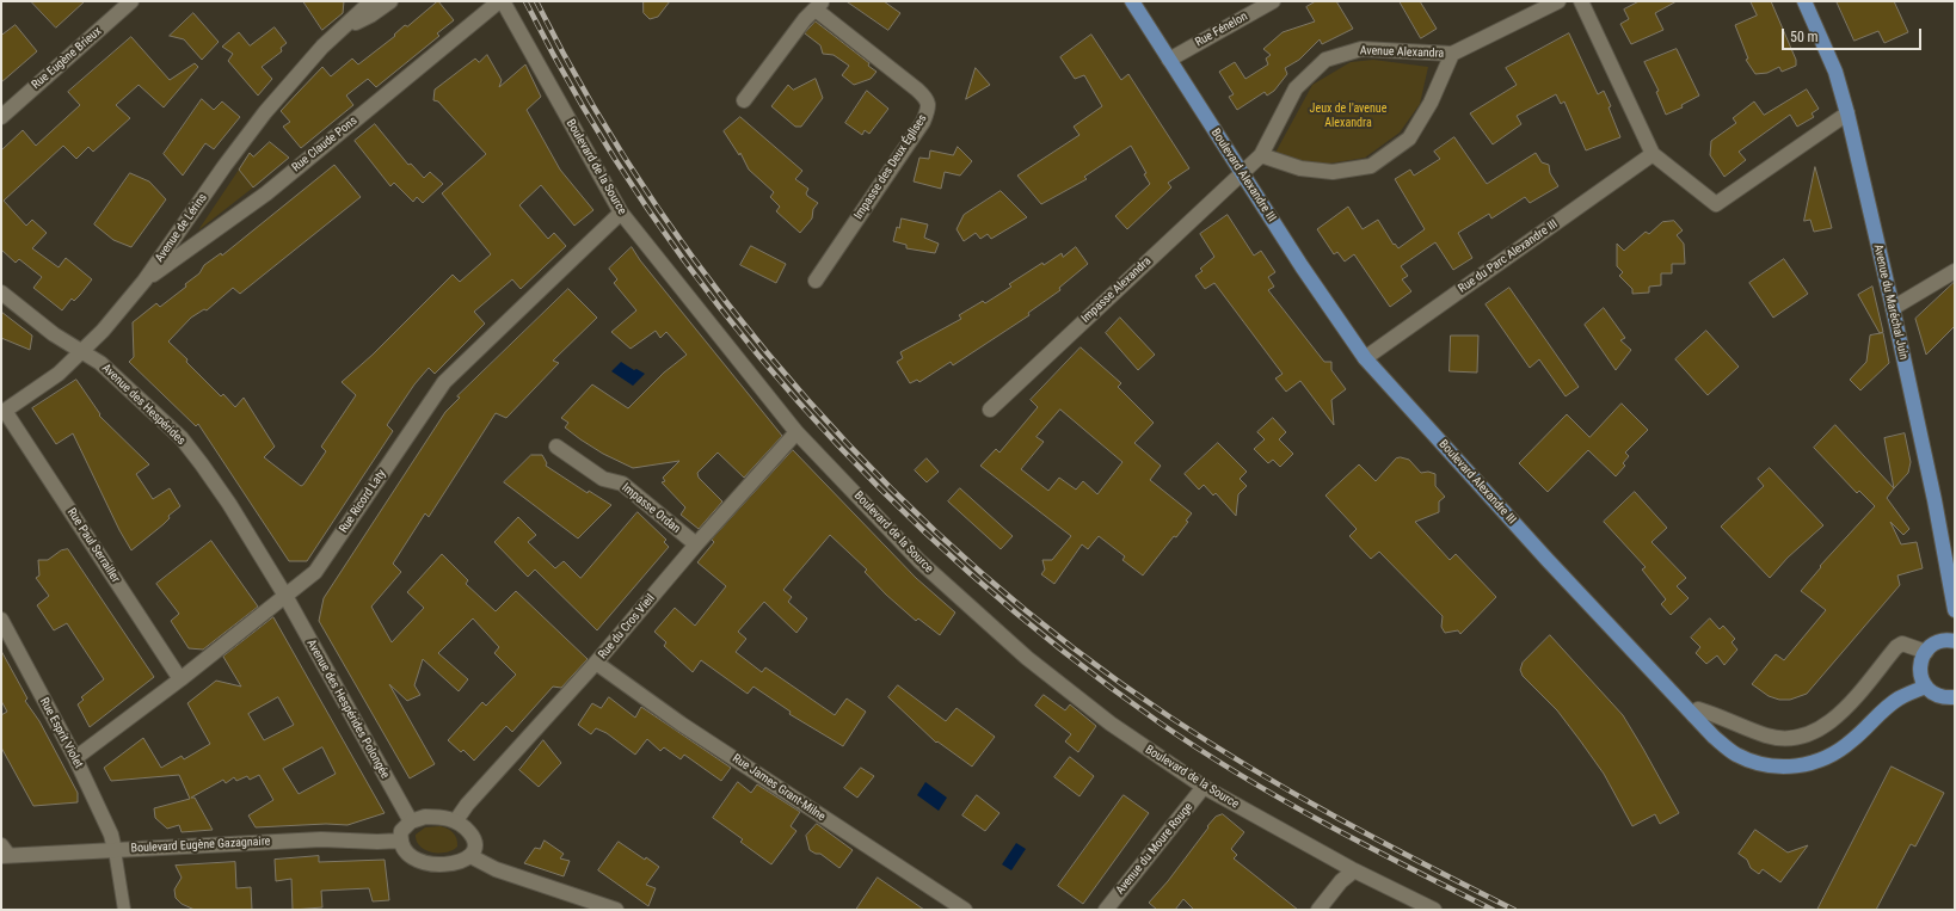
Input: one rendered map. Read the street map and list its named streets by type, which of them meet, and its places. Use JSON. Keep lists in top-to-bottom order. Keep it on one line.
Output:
{"streets":{"main road":["Boulevard Alexandre III","Avenue du Maréchal Juin"],"street":["Rue Fénelon","Avenue Alexandra","Rue Eugène Brieux","Rue Claude Pons","Boulevard de la Source","Impasse des Deux Églises","Avenue de Lérins","Rue du Parc Alexandre III","Impasse Alexandra","Avenue des Hespérides","Rue Ricord Laty","Impasse Ordan","Rue Paul Serrailler","Rue du Cros Vieil","Avenue des Hespérides Polongée","Rue Esprit Violet","Rue James Grant-Milne","Boulevard Eugène Gazagnaire","Avenue du Moure Rouge"]},"crossings":[["Rue Fénelon","Boulevard Alexandre III"],["Avenue Alexandra","Boulevard Alexandre III"],["Avenue Alexandra","Impasse Alexandra"],["Rue Claude Pons","Boulevard de la Source"],["Rue Claude Pons","Avenue de Lérins"],["Boulevard de la Source","Rue Ricord Laty"],["Boulevard de la Source","Rue du Cros Vieil"],["Boulevard de la Source","Avenue du Moure Rouge"],["Boulevard Alexandre III","Rue du Parc Alexandre III"],["Boulevard Alexandre III","Impasse Alexandra"],["Avenue de Lérins","Avenue des Hespérides"],["Avenue de Lérins","Rue Paul Serrailler"],["Avenue des Hespérides","Rue Ricord Laty"],["Avenue des Hespérides","Avenue des Hespérides Polongée"],["Rue Ricord Laty","Rue Paul Serrailler"],["Rue Ricord Laty","Avenue des Hespérides Polongée"],["Rue Ricord Laty","Rue Esprit Violet"],["Impasse Ordan","Rue du Cros Vieil"],["Rue du Cros Vieil","Avenue des Hespérides Polongée"],["Rue du Cros Vieil","Rue James Grant-Milne"],["Rue du Cros Vieil","Boulevard Eugène Gazagnaire"],["Avenue des Hespérides Polongée","Boulevard Eugène Gazagnaire"],["Rue Esprit Violet","Boulevard Eugène Gazagnaire"]],"parks":["Jeux de l'avenue Alexandra"],"scale_bar":"50 m"}
